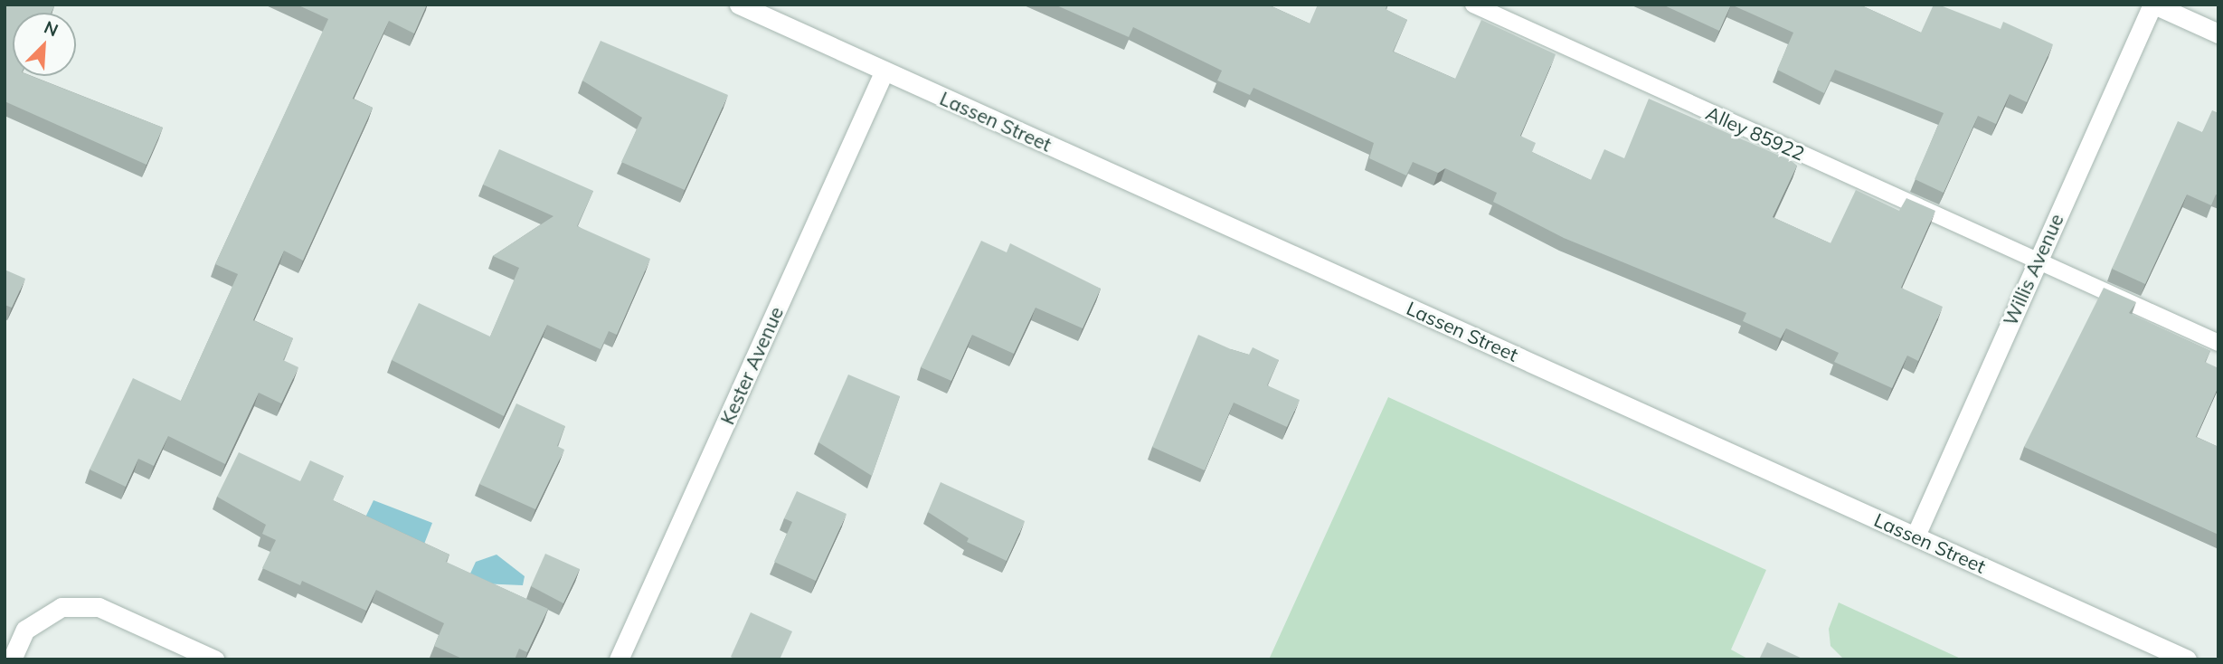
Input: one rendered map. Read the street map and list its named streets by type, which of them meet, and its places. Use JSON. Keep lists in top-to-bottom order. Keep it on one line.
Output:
{"streets":{"main road":["Lassen Street","Willis Avenue","Kester Avenue"],"lane":["Alley 85922"]},"crossings":[["Lassen Street","Willis Avenue"],["Lassen Street","Kester Avenue"],["Alley 85922","Willis Avenue"]],"north":"top right"}
